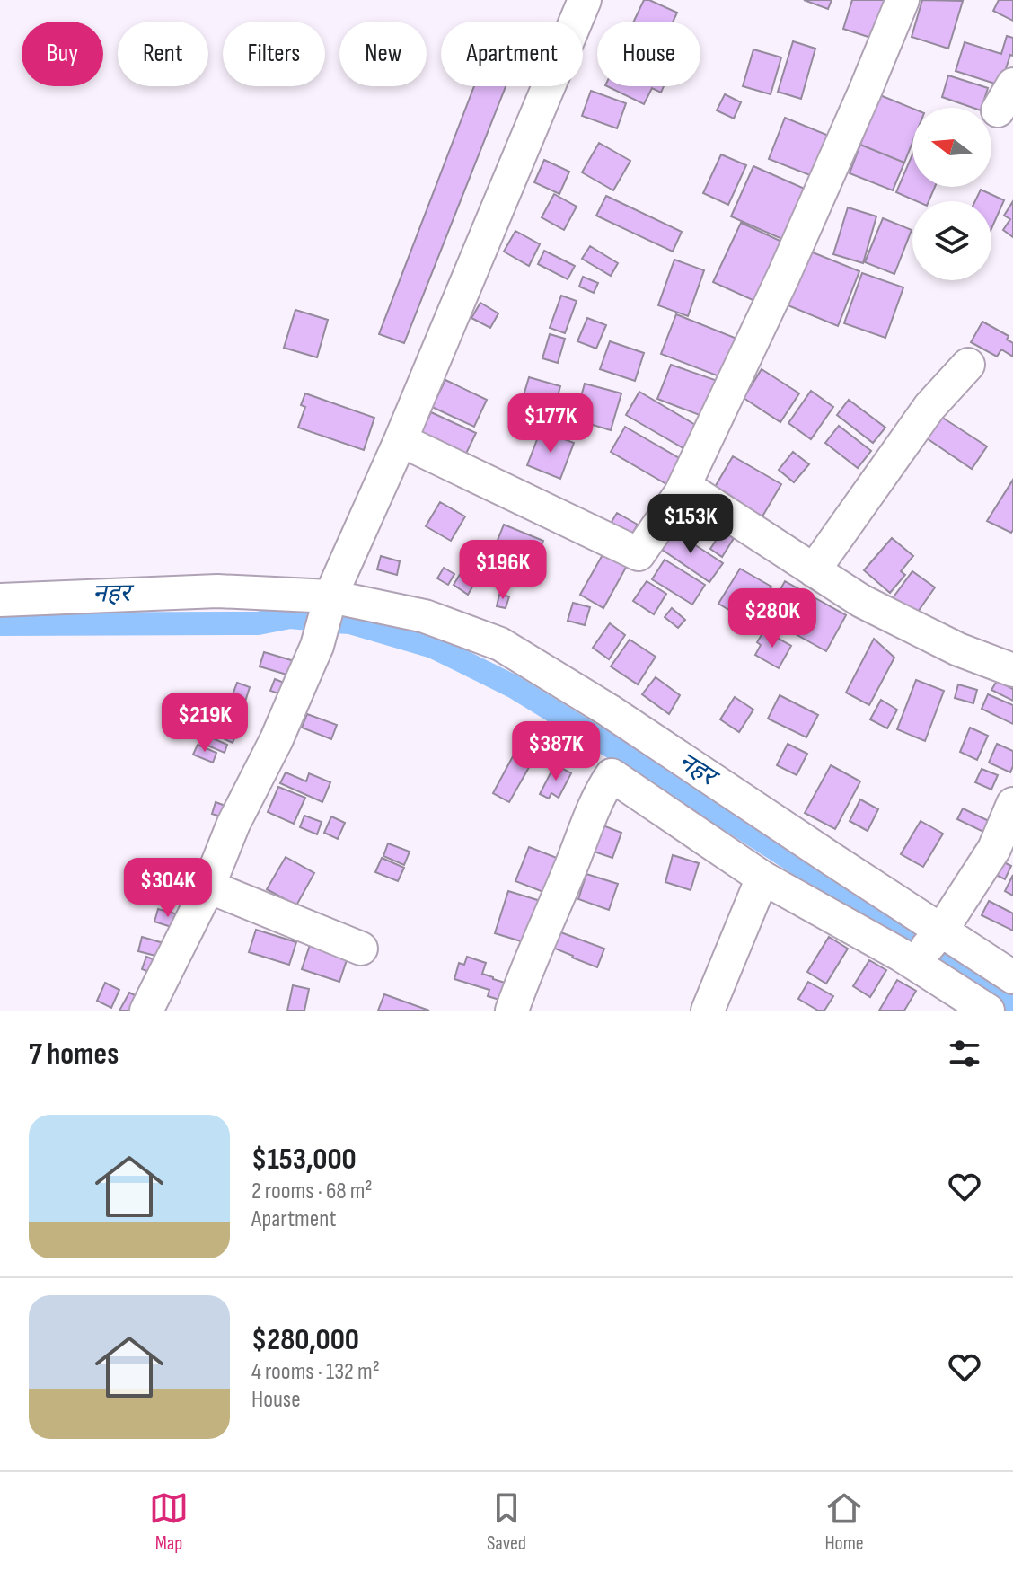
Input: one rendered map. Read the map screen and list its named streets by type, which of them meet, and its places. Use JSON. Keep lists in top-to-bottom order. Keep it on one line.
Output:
{"water":["नहर"],"north":"left","page":{"chip":["Buy","Rent","Filters","New","Apartment","House"],"price":["$177K","$153K","$196K","$280K","$219K","$387K","$304K"],"heading":"7 homes","list":[{"name":"$153,000","note":"2 rooms · 68 m² · Apartment"},{"name":"$280,000","note":"4 rooms · 132 m² · House"}],"tabs":["Map","Saved","Home"]}}
